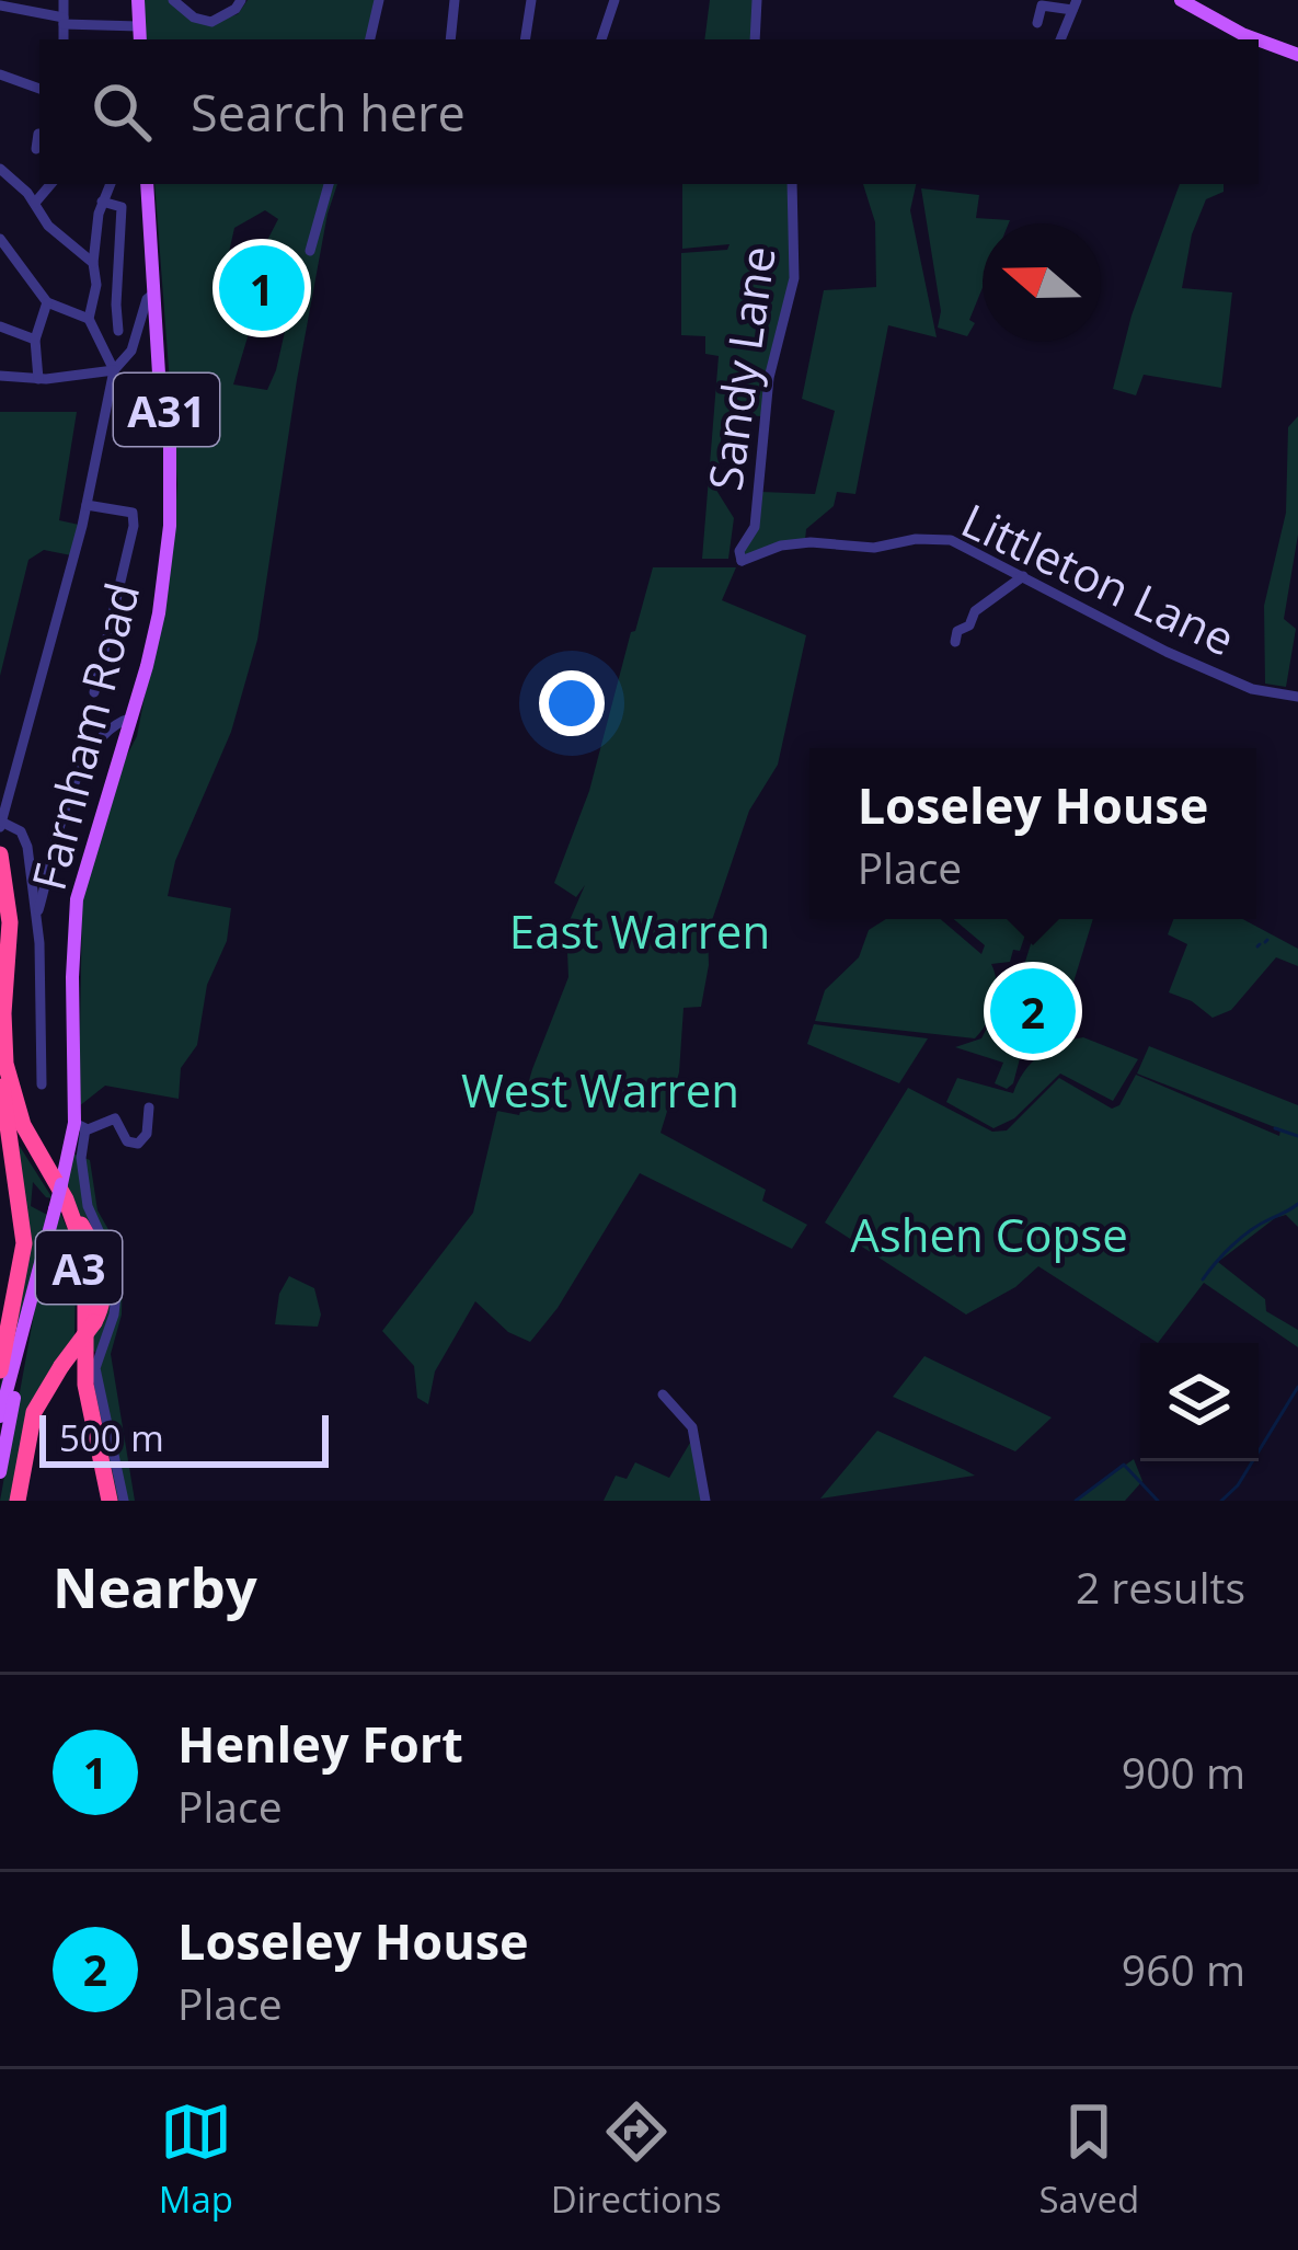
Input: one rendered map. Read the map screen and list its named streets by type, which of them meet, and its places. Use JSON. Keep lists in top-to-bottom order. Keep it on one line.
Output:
{"streets":{"highway":["A3"],"main road":["A31","Farnham Road"],"street":["Sandy Lane","Littleton Lane"]},"crossings":[["Sandy Lane","Littleton Lane"],["Farnham Road","A3"]],"parks":["East Warren","West Warren","Ashen Copse"],"scale_bar":"500 m","north":"left","page":{"search":"Search here","pins":["1","2"],"popup":["Loseley House","Place"],"scale":"500 m","heading":["Nearby","2 results"],"list":[{"mark":"1","name":"Henley Fort","note":"Place","value":"900 m"},{"mark":"2","name":"Loseley House","note":"Place","value":"960 m"}],"nav":["Map","Directions","Saved"]}}
